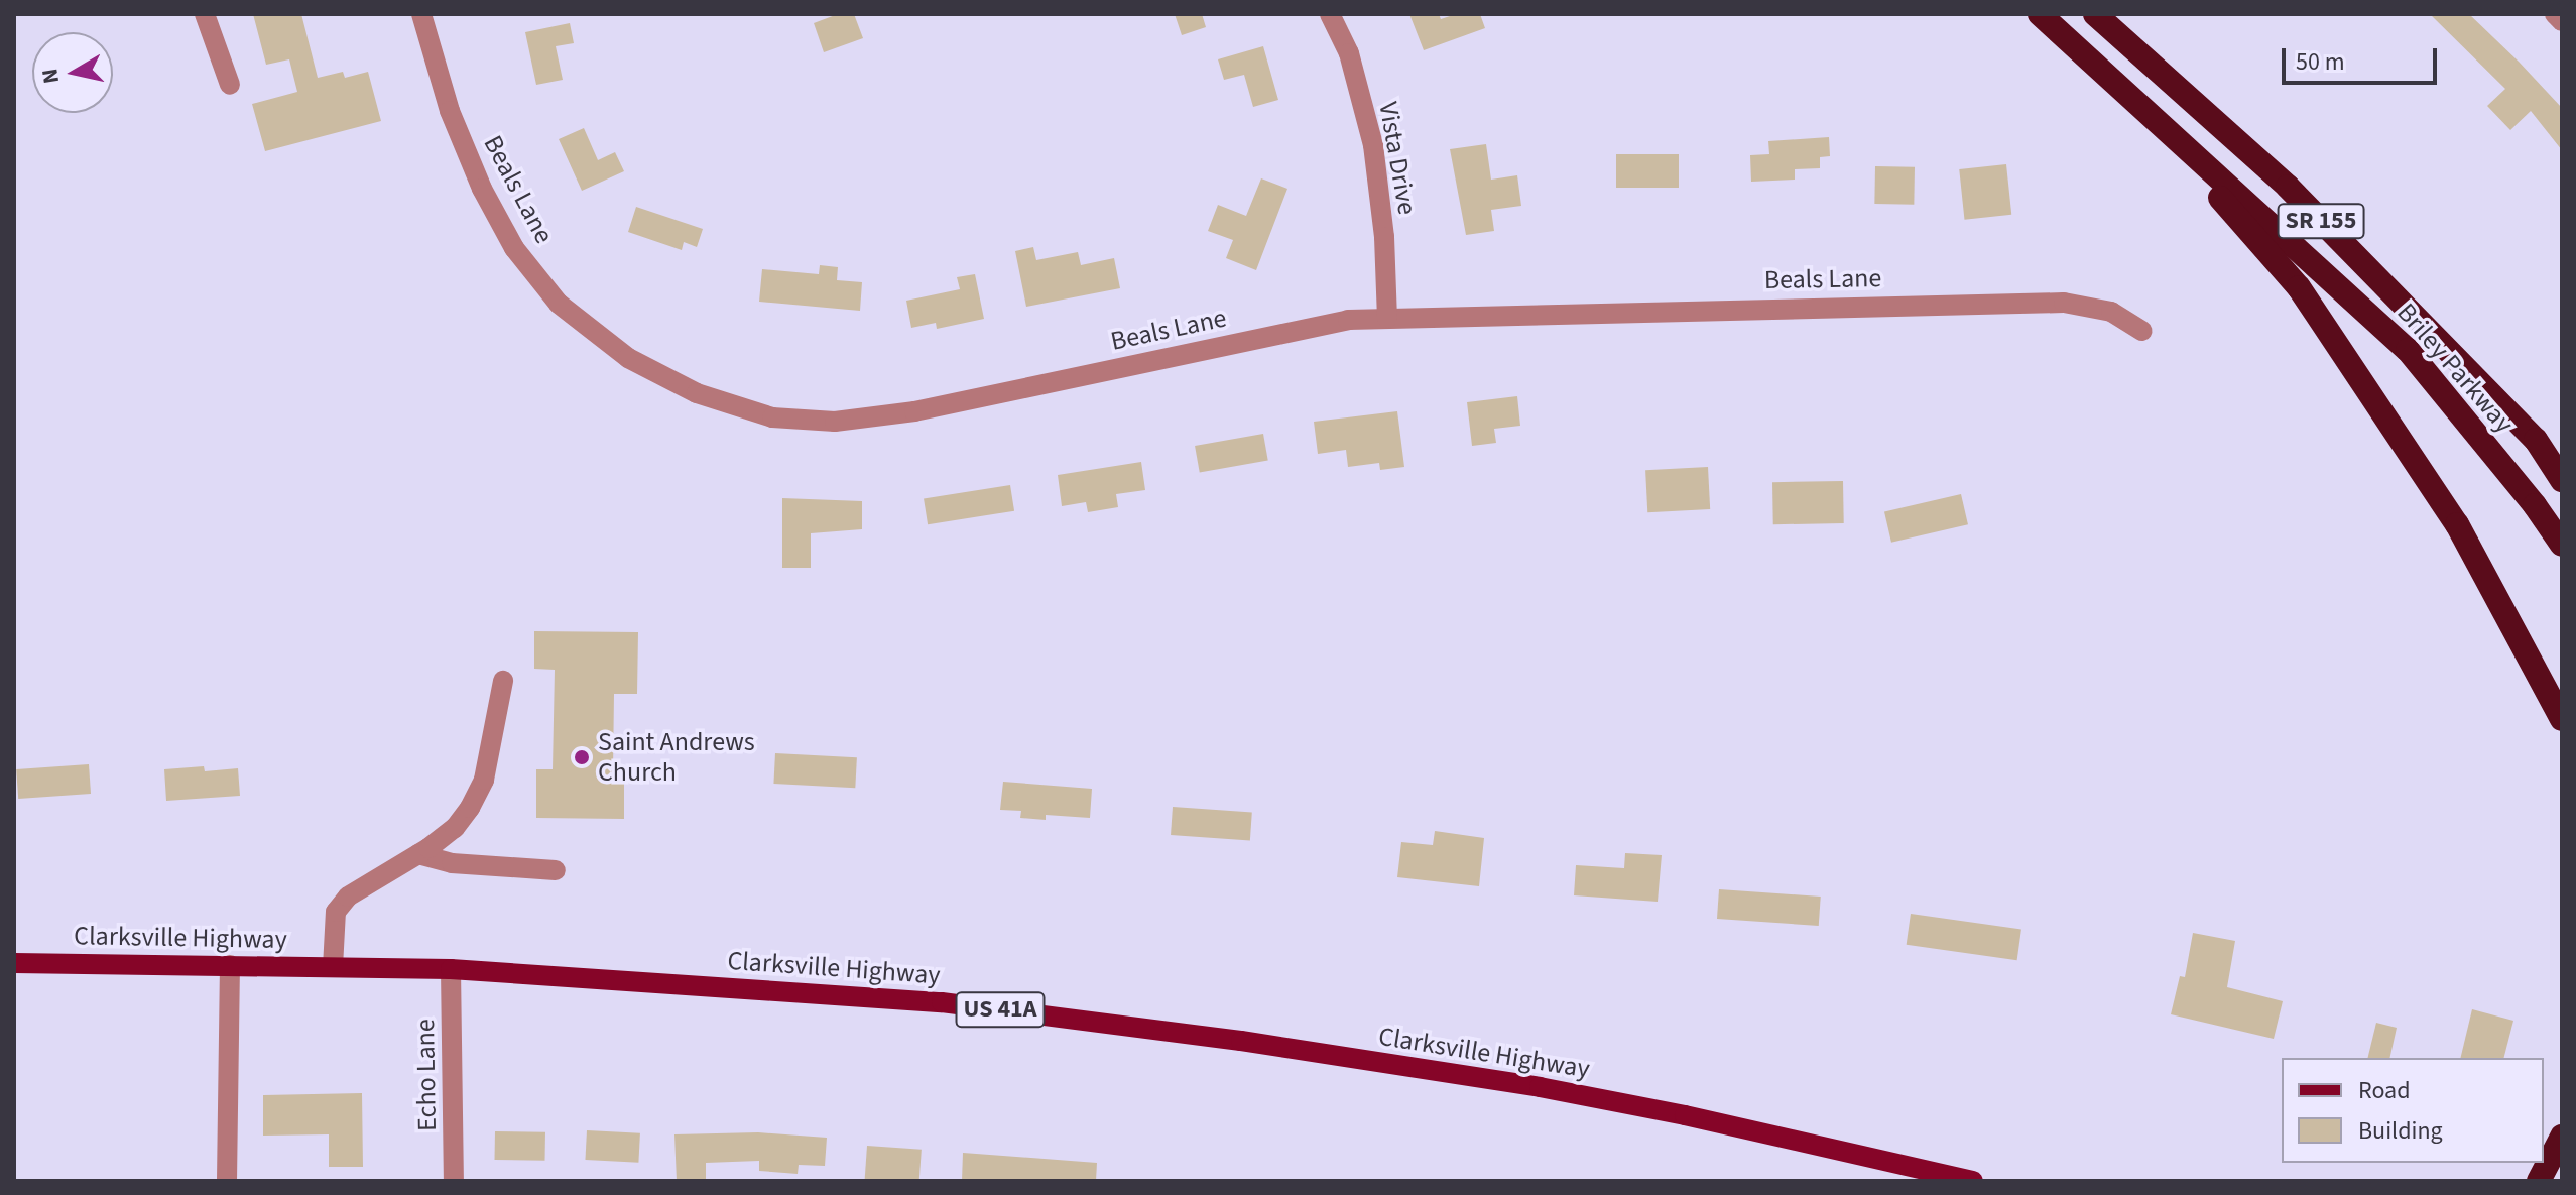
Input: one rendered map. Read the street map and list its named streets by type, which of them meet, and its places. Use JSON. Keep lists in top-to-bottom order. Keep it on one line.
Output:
{"streets":{"highway":["SR 155","Briley Parkway"],"main road":["Clarksville Highway","US 41A"],"street":["Vista Drive","Beals Lane","Echo Lane"]},"crossings":[["Vista Drive","Beals Lane"],["Clarksville Highway","Echo Lane"]],"places":["Saint Andrews Church"],"legend":["Road","Building"],"scale_bar":"50 m","north":"left"}
